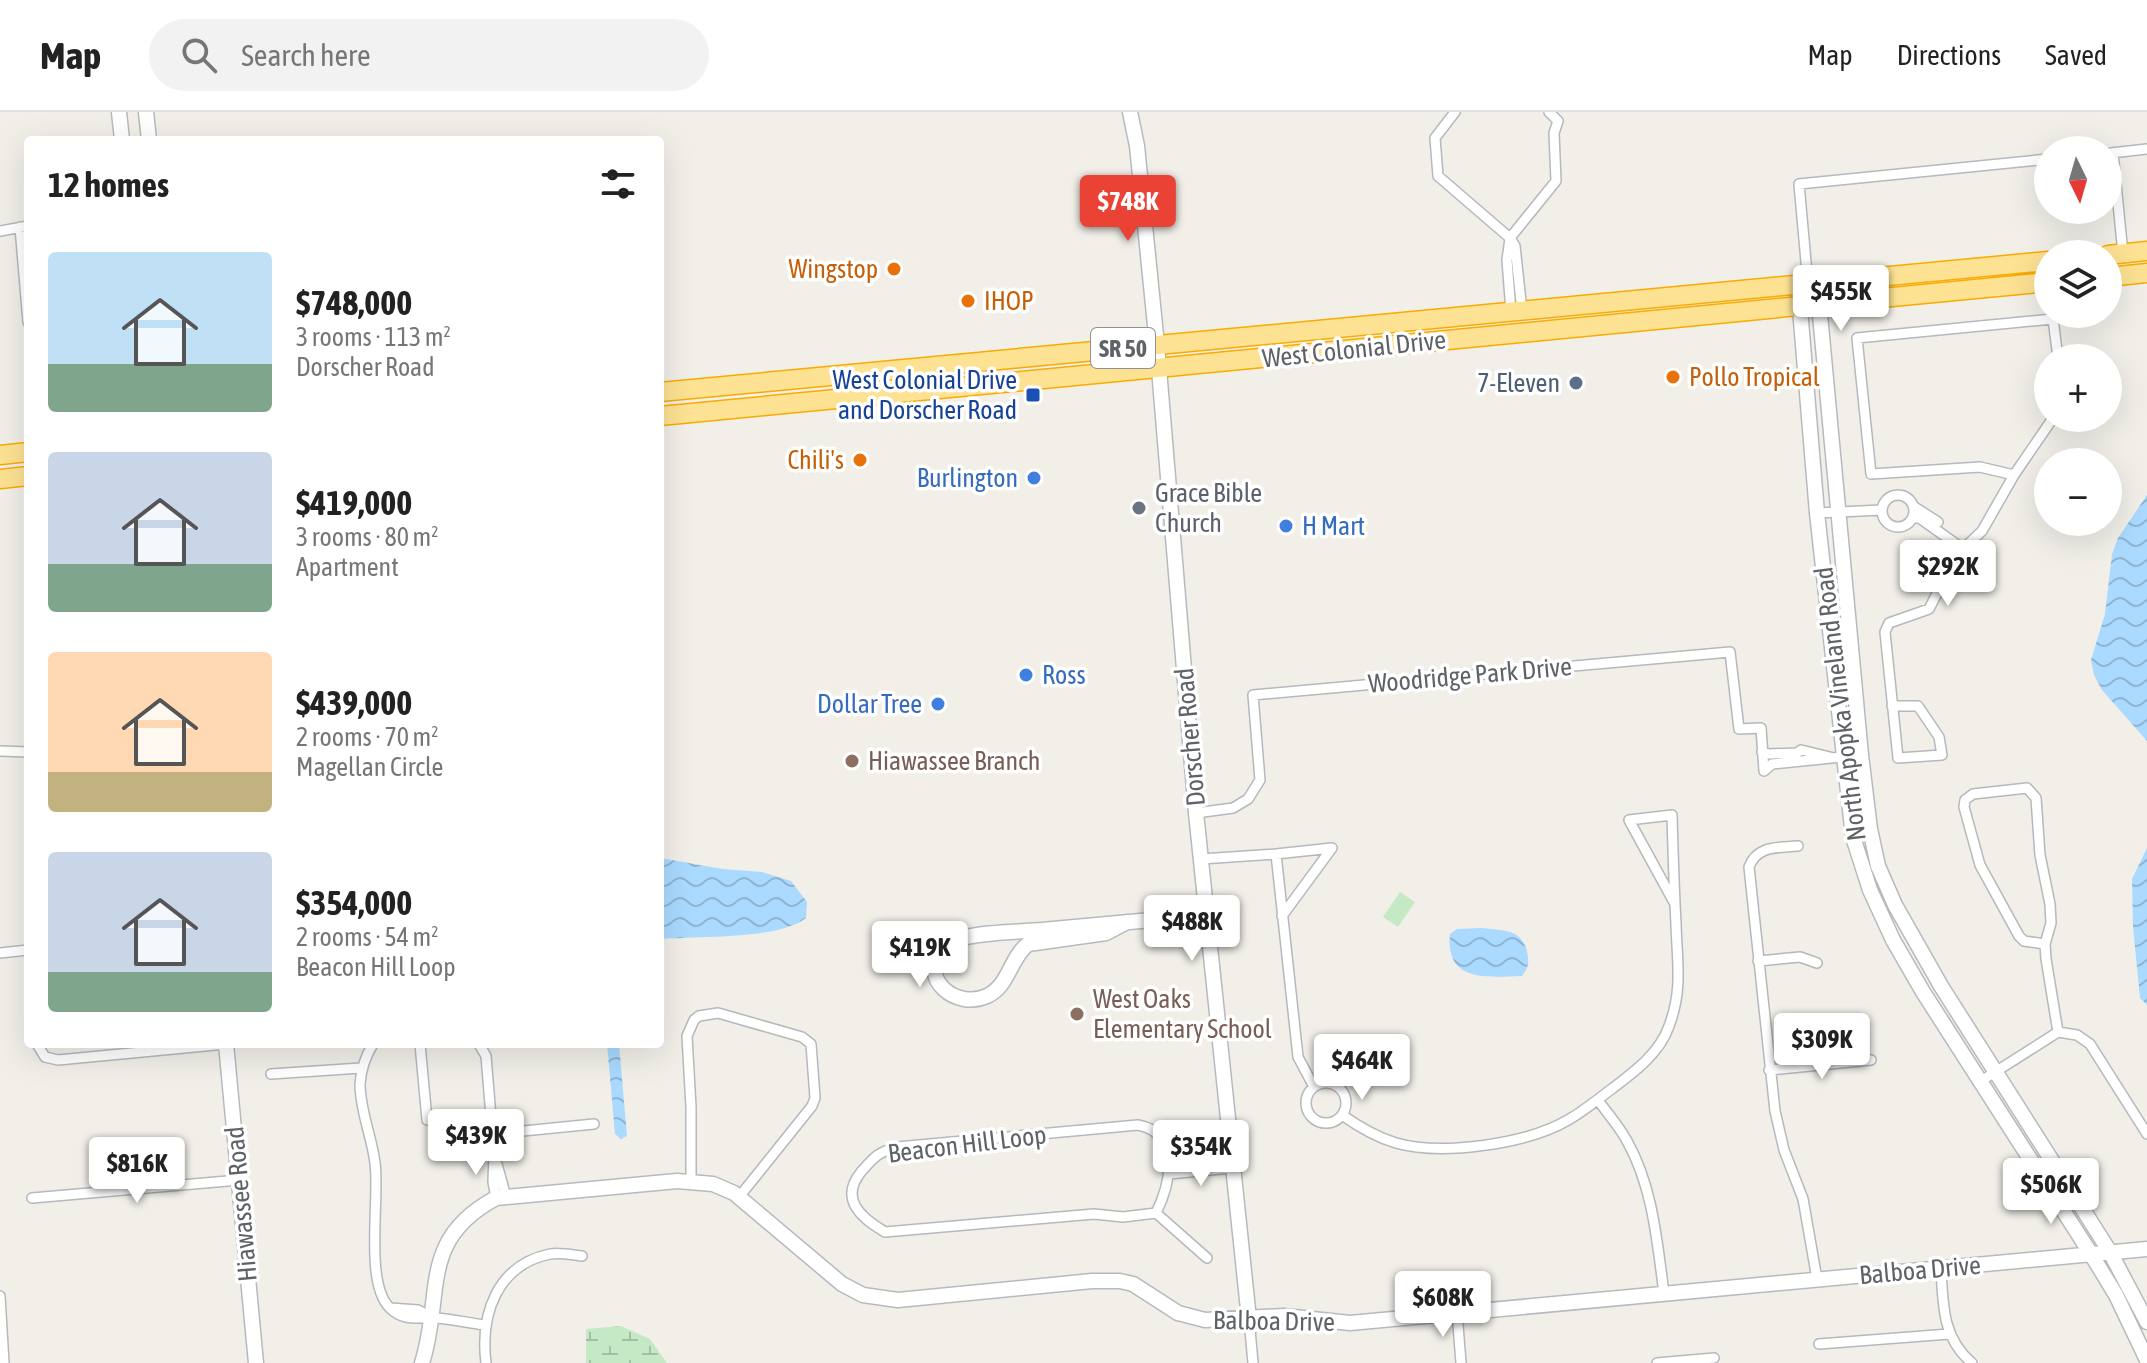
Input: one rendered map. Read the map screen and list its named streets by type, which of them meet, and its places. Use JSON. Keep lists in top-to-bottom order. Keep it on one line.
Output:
{"streets":{"highway":["SR 50","West Colonial Drive"],"street":["Woodridge Park Drive","North Apopka Vineland Road","Dorscher Road","Beacon Hill Loop","Hiawassee Road","Balboa Drive"]},"crossings":[["West Colonial Drive","North Apopka Vineland Road"],["West Colonial Drive","Dorscher Road"],["Woodridge Park Drive","North Apopka Vineland Road"],["Woodridge Park Drive","Dorscher Road"],["North Apopka Vineland Road","Balboa Drive"],["Dorscher Road","Balboa Drive"]],"places":{"other":["Wingstop","IHOP","Pollo Tropical","7-Eleven","Chili's","Burlington","Grace Bible Church","H Mart","Ross","Dollar Tree","Hiawassee Branch","West Oaks Elementary School"],"transit":["West Colonial Drive and Dorscher Road"]},"north":"bottom","page":{"header":"Map","search":"Search here","nav":["Map","Directions","Saved"],"map_buttons":["+","−"],"heading":"12 homes","price":["$748K","$455K","$292K","$488K","$419K","$309K","$464K","$439K","$354K","$816K","$506K","$608K"],"list":[{"name":"$748,000","note":"3 rooms · 113 m² · Dorscher Road"},{"name":"$419,000","note":"3 rooms · 80 m² · Apartment"},{"name":"$439,000","note":"2 rooms · 70 m² · Magellan Circle"},{"name":"$354,000","note":"2 rooms · 54 m² · Beacon Hill Loop"}]}}
